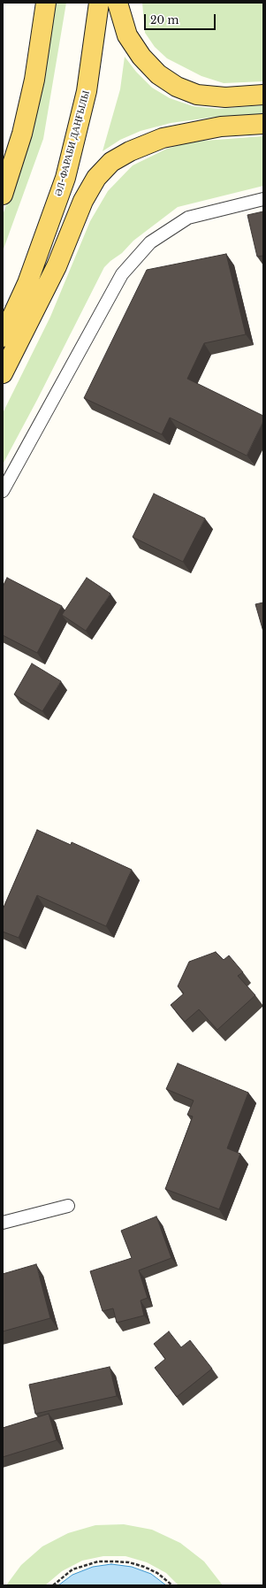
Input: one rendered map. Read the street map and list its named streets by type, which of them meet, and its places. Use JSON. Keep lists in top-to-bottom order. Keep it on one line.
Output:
{"streets":{"main road":["ӘЛ-ФАРАБИ ДАҢҒЫЛЫ"]},"scale_bar":"20 m"}
